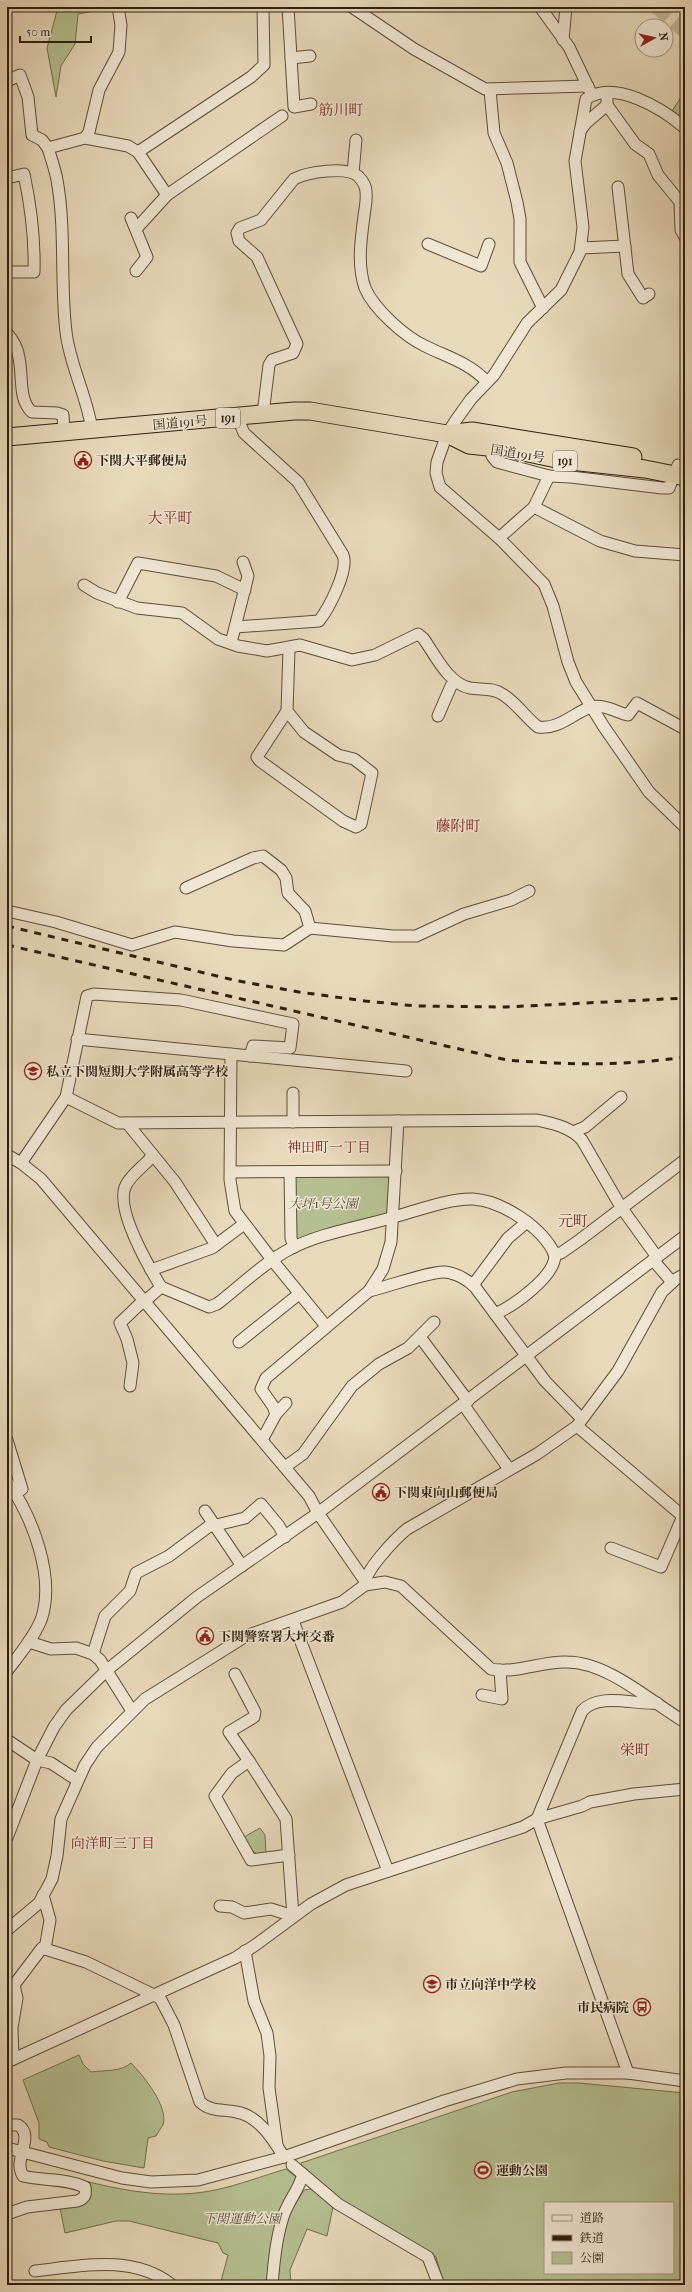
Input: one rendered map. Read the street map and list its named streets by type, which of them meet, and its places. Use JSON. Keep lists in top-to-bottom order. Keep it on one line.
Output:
{"streets":{"highway":["191","国道191号"]},"districts":["筋川町","大平町","藤附町","神田町一丁目","元町","栄町","向洋町三丁目"],"parks":["大坪1号公園","下関運動公園"],"places":{"public building":["下関大平郵便局","下関東向山郵便局","下関警察署大坪交番"],"school or university":["私立下関短期大学附属高等学校","市立向洋中学校"],"bus stop":["市民病院"],"sports":["運動公園"]},"legend":["道路","鉄道","公園"],"scale_bar":"50 m","north":"right"}
